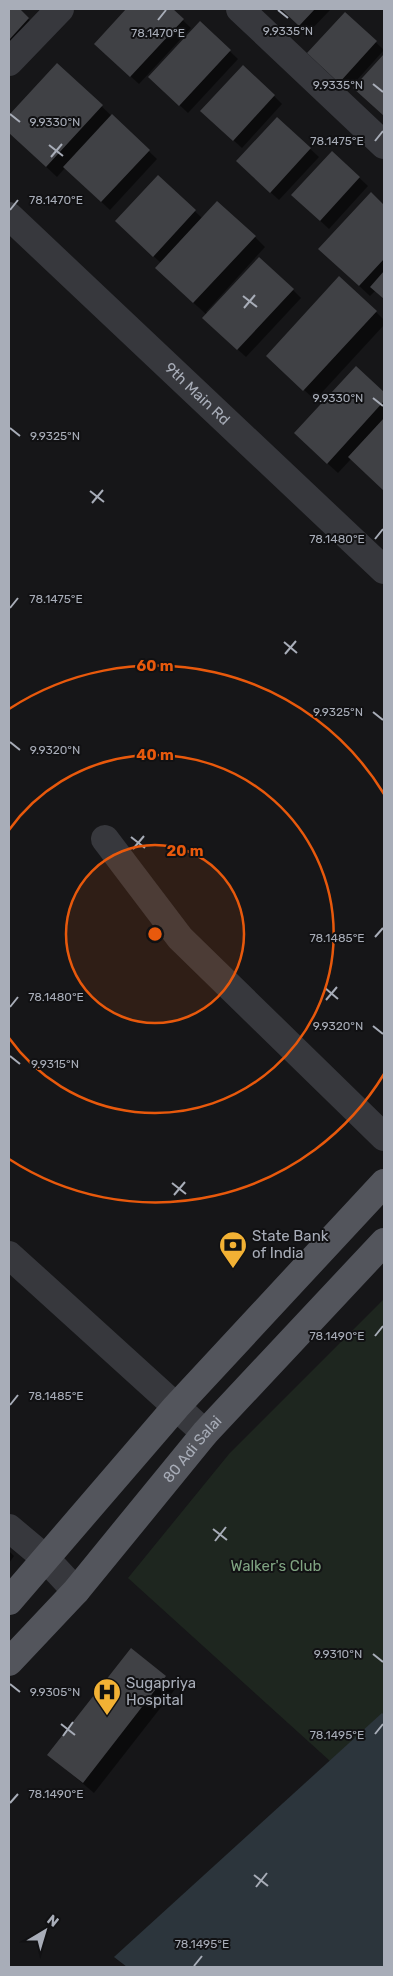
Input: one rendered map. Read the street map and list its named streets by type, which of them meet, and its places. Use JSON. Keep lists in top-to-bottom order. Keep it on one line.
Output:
{"streets":{"main road":["80 Adi Salai"],"street":["9th Main Rd"]},"parks":["Walker's Club"],"places":{"bank":["State Bank of India"],"hospital":["Sugapriya Hospital"]},"north":"top right","coordinates":["9.9335°N","78.1470°E","9.9330°N","78.1475°E","9.9325°N","78.1480°E","9.9320°N","78.1485°E","9.9315°N","78.1490°E","9.9310°N","9.9305°N","78.1495°E"],"rings":["60 m","40 m","20 m"]}
